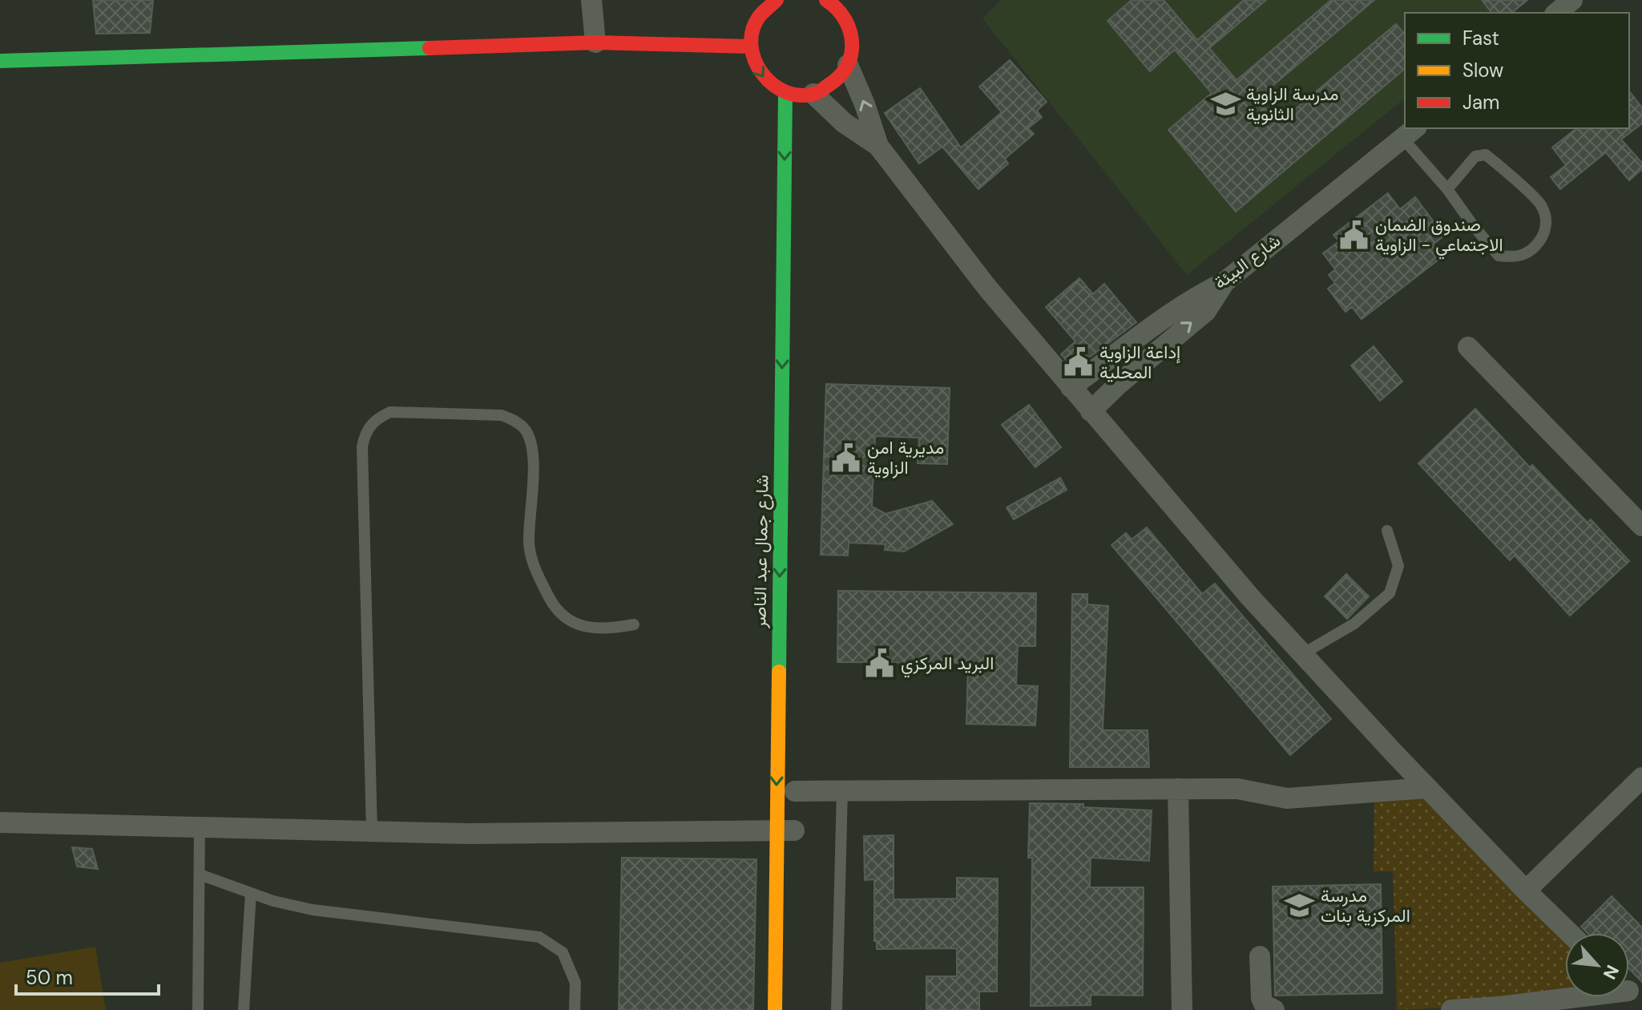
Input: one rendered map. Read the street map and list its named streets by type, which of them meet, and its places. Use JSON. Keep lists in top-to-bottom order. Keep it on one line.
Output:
{"streets":{"main road":["شارع جمال عبد الناصر"],"street":["شارع البيئة"]},"one_way":["شارع جمال عبد الناصر"],"places":{"school or university":["مدرسة الزاوية الثانوية","مدرسة المركزية بنات"],"public building":["صندوق الضمان الاجتماعي - الزاوية","إداعة الزاوية المحلية","مديرية امن الزاوية","البريد المركزي"]},"legend":["Fast","Slow","Jam"],"scale_bar":"50 m","north":"bottom right"}
